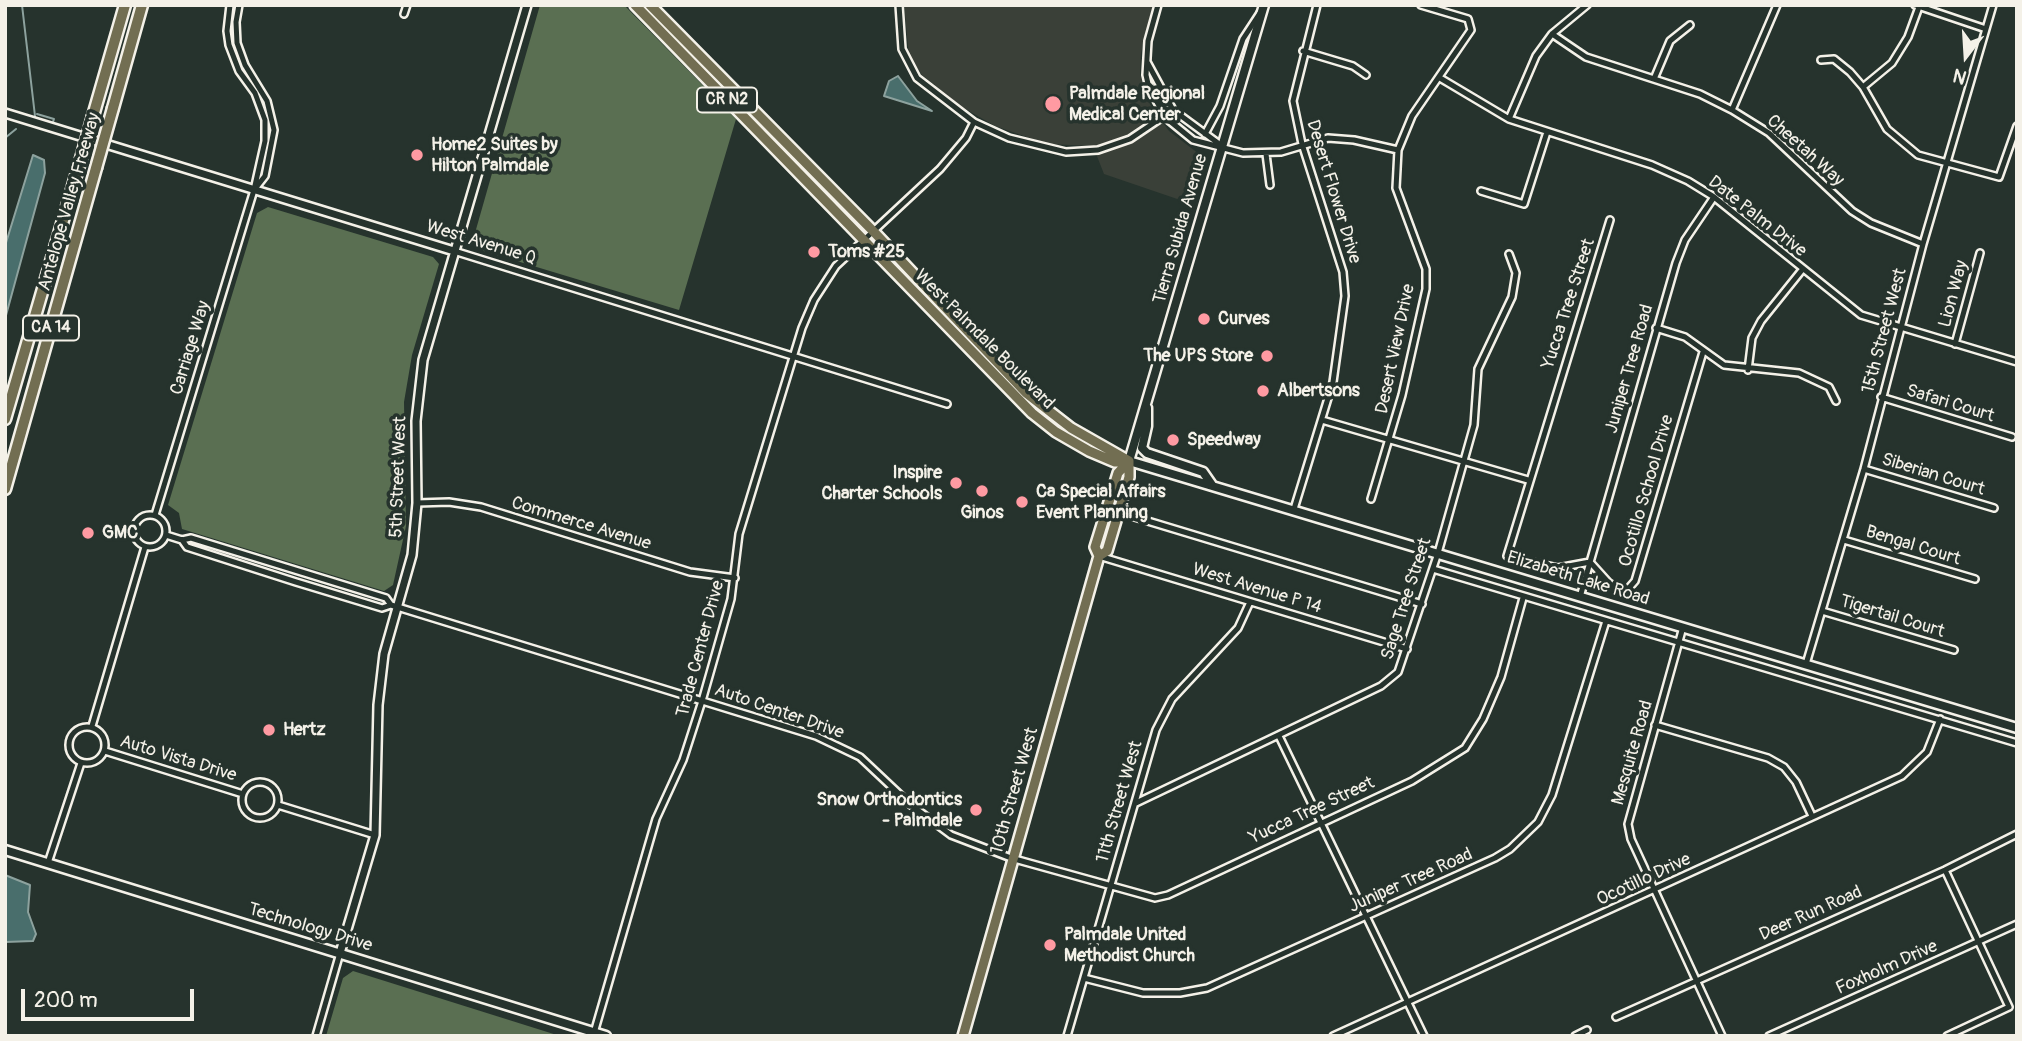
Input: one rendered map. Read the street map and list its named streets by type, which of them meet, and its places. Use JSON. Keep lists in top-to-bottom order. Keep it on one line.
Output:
{"streets":{"highway":["Antelope Valley Freeway","CA 14"],"main road":["CR N2","Tierra Subida Avenue","West Palmdale Boulevard","Elizabeth Lake Road","10th Street West","Technology Drive"],"street":["Cheetah Way","Desert Flower Drive","Date Palm Drive","West Avenue Q","Lion Way","Yucca Tree Street","15th Street West","Carriage Way","Desert View Drive","Juniper Tree Road","Safari Court","Siberian Court","5th Street West","Ocotillo School Drive","Commerce Avenue","Bengal Court","West Avenue P 14","Sage Tree Street","Tigertail Court","Trade Center Drive","Auto Center Drive","Mesquite Road","Auto Vista Drive","11th Street West","Ocotillo Drive","Deer Run Road","Foxholm Drive"]},"crossings":[["Cheetah Way","15th Street West"],["Desert Flower Drive","Elizabeth Lake Road"],["Date Palm Drive","Lion Way"],["Date Palm Drive","15th Street West"],["Date Palm Drive","Desert View Drive"],["Date Palm Drive","Juniper Tree Road"],["Tierra Subida Avenue","West Palmdale Boulevard"],["Tierra Subida Avenue","Elizabeth Lake Road"],["Tierra Subida Avenue","10th Street West"],["West Avenue Q","Carriage Way"],["West Avenue Q","5th Street West"],["West Avenue Q","Trade Center Drive"],["Yucca Tree Street","Juniper Tree Road"],["Yucca Tree Street","Ocotillo School Drive"],["Yucca Tree Street","Auto Center Drive"],["Yucca Tree Street","10th Street West"],["Yucca Tree Street","11th Street West"],["15th Street West","Safari Court"],["15th Street West","Siberian Court"],["15th Street West","Bengal Court"],["15th Street West","Elizabeth Lake Road"],["15th Street West","Tigertail Court"],["West Palmdale Boulevard","Elizabeth Lake Road"],["West Palmdale Boulevard","Trade Center Drive"],["West Palmdale Boulevard","10th Street West"],["Carriage Way","Auto Center Drive"],["Juniper Tree Road","Ocotillo School Drive"],["Juniper Tree Road","Elizabeth Lake Road"],["Juniper Tree Road","11th Street West"],["5th Street West","Commerce Avenue"],["5th Street West","Auto Center Drive"],["5th Street West","Technology Drive"],["Commerce Avenue","Trade Center Drive"],["Elizabeth Lake Road","Sage Tree Street"],["Elizabeth Lake Road","Mesquite Road"],["Elizabeth Lake Road","10th Street West"],["West Avenue P 14","Sage Tree Street"],["West Avenue P 14","10th Street West"],["West Avenue P 14","11th Street West"],["Sage Tree Street","11th Street West"],["Trade Center Drive","Auto Center Drive"],["Trade Center Drive","Technology Drive"],["Auto Center Drive","10th Street West"],["Mesquite Road","Ocotillo Drive"],["Mesquite Road","Deer Run Road"]],"places":["Palmdale Regional Medical Center","Home2 Suites by Hilton Palmdale","Toms #25","Curves","The UPS Store","Albertsons","Speedway","Inspire Charter Schools","Ginos","Ca Special Affairs Event Planning","GMC","Hertz","Snow Orthodontics - Palmdale","Palmdale United Methodist Church"],"scale_bar":"200 m","north":"bottom"}
